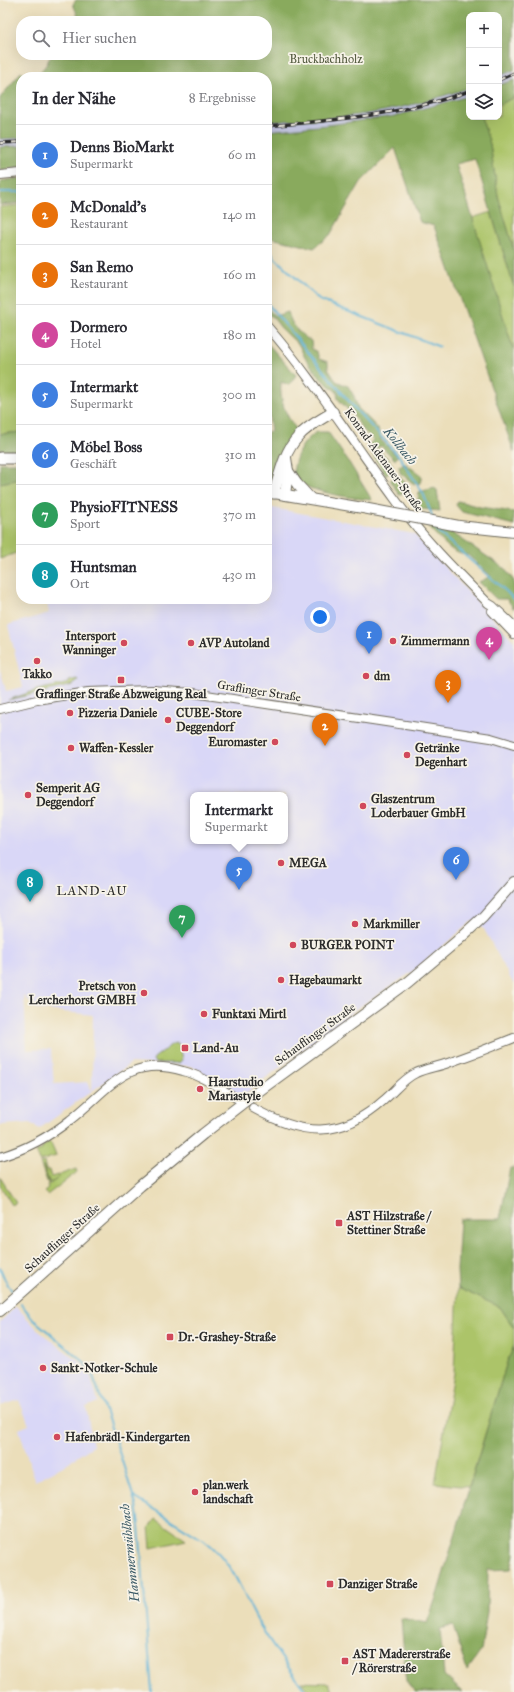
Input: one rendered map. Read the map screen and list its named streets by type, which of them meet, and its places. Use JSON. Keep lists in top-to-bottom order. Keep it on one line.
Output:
{"streets":{"main road":["Schauflinger Straße"],"street":["Konrad-Adenauer-Straße","Graflinger Straße"]},"districts":["LAND-AU"],"water":["Kollbach","Hammermühlbach"],"parks":["Bruckbachholz"],"places":{"other":["Zimmermann","Intersport Wanninger","AVP Autoland","Takko","dm","Pizzeria Daniele","CUBE-Store Deggendorf","Euromaster","Waffen-Kessler","Getränke Degenhart","Semperit AG Deggendorf","Glaszentrum Loderbauer GmbH","MEGA","Markmiller","BURGER POINT","Hagebaumarkt","Pretsch von Lercherhorst GMBH","Funktaxi Mirtl","Haarstudio Mariastyle","Sankt-Notker-Schule","Hafenbrädl-Kindergarten","plan.werk landschaft"],"transit":["Graflinger Straße Abzweigung Real","Land-Au","AST Hilzstraße / Stettiner Straße","Dr.-Grashey-Straße","Danziger Straße","AST Madererstraße / Rörerstraße"]},"page":{"map_buttons":["+","−"],"search":"Hier suchen","heading":["In der Nähe","8 Ergebnisse"],"list":[{"mark":"1","name":"Denns BioMarkt","note":"Supermarkt","value":"60 m"},{"mark":"2","name":"McDonald's","note":"Restaurant","value":"140 m"},{"mark":"3","name":"San Remo","note":"Restaurant","value":"160 m"},{"mark":"4","name":"Dormero","note":"Hotel","value":"180 m"},{"mark":"5","name":"Intermarkt","note":"Supermarkt","value":"300 m"},{"mark":"6","name":"Möbel Boss","note":"Geschäft","value":"310 m"},{"mark":"7","name":"PhysioFITNESS","note":"Sport","value":"370 m"},{"mark":"8","name":"Huntsman","note":"Ort","value":"430 m"}],"pins":["1","4","3","2","6","5","8","7"],"popup":["Intermarkt","Supermarkt"]}}
